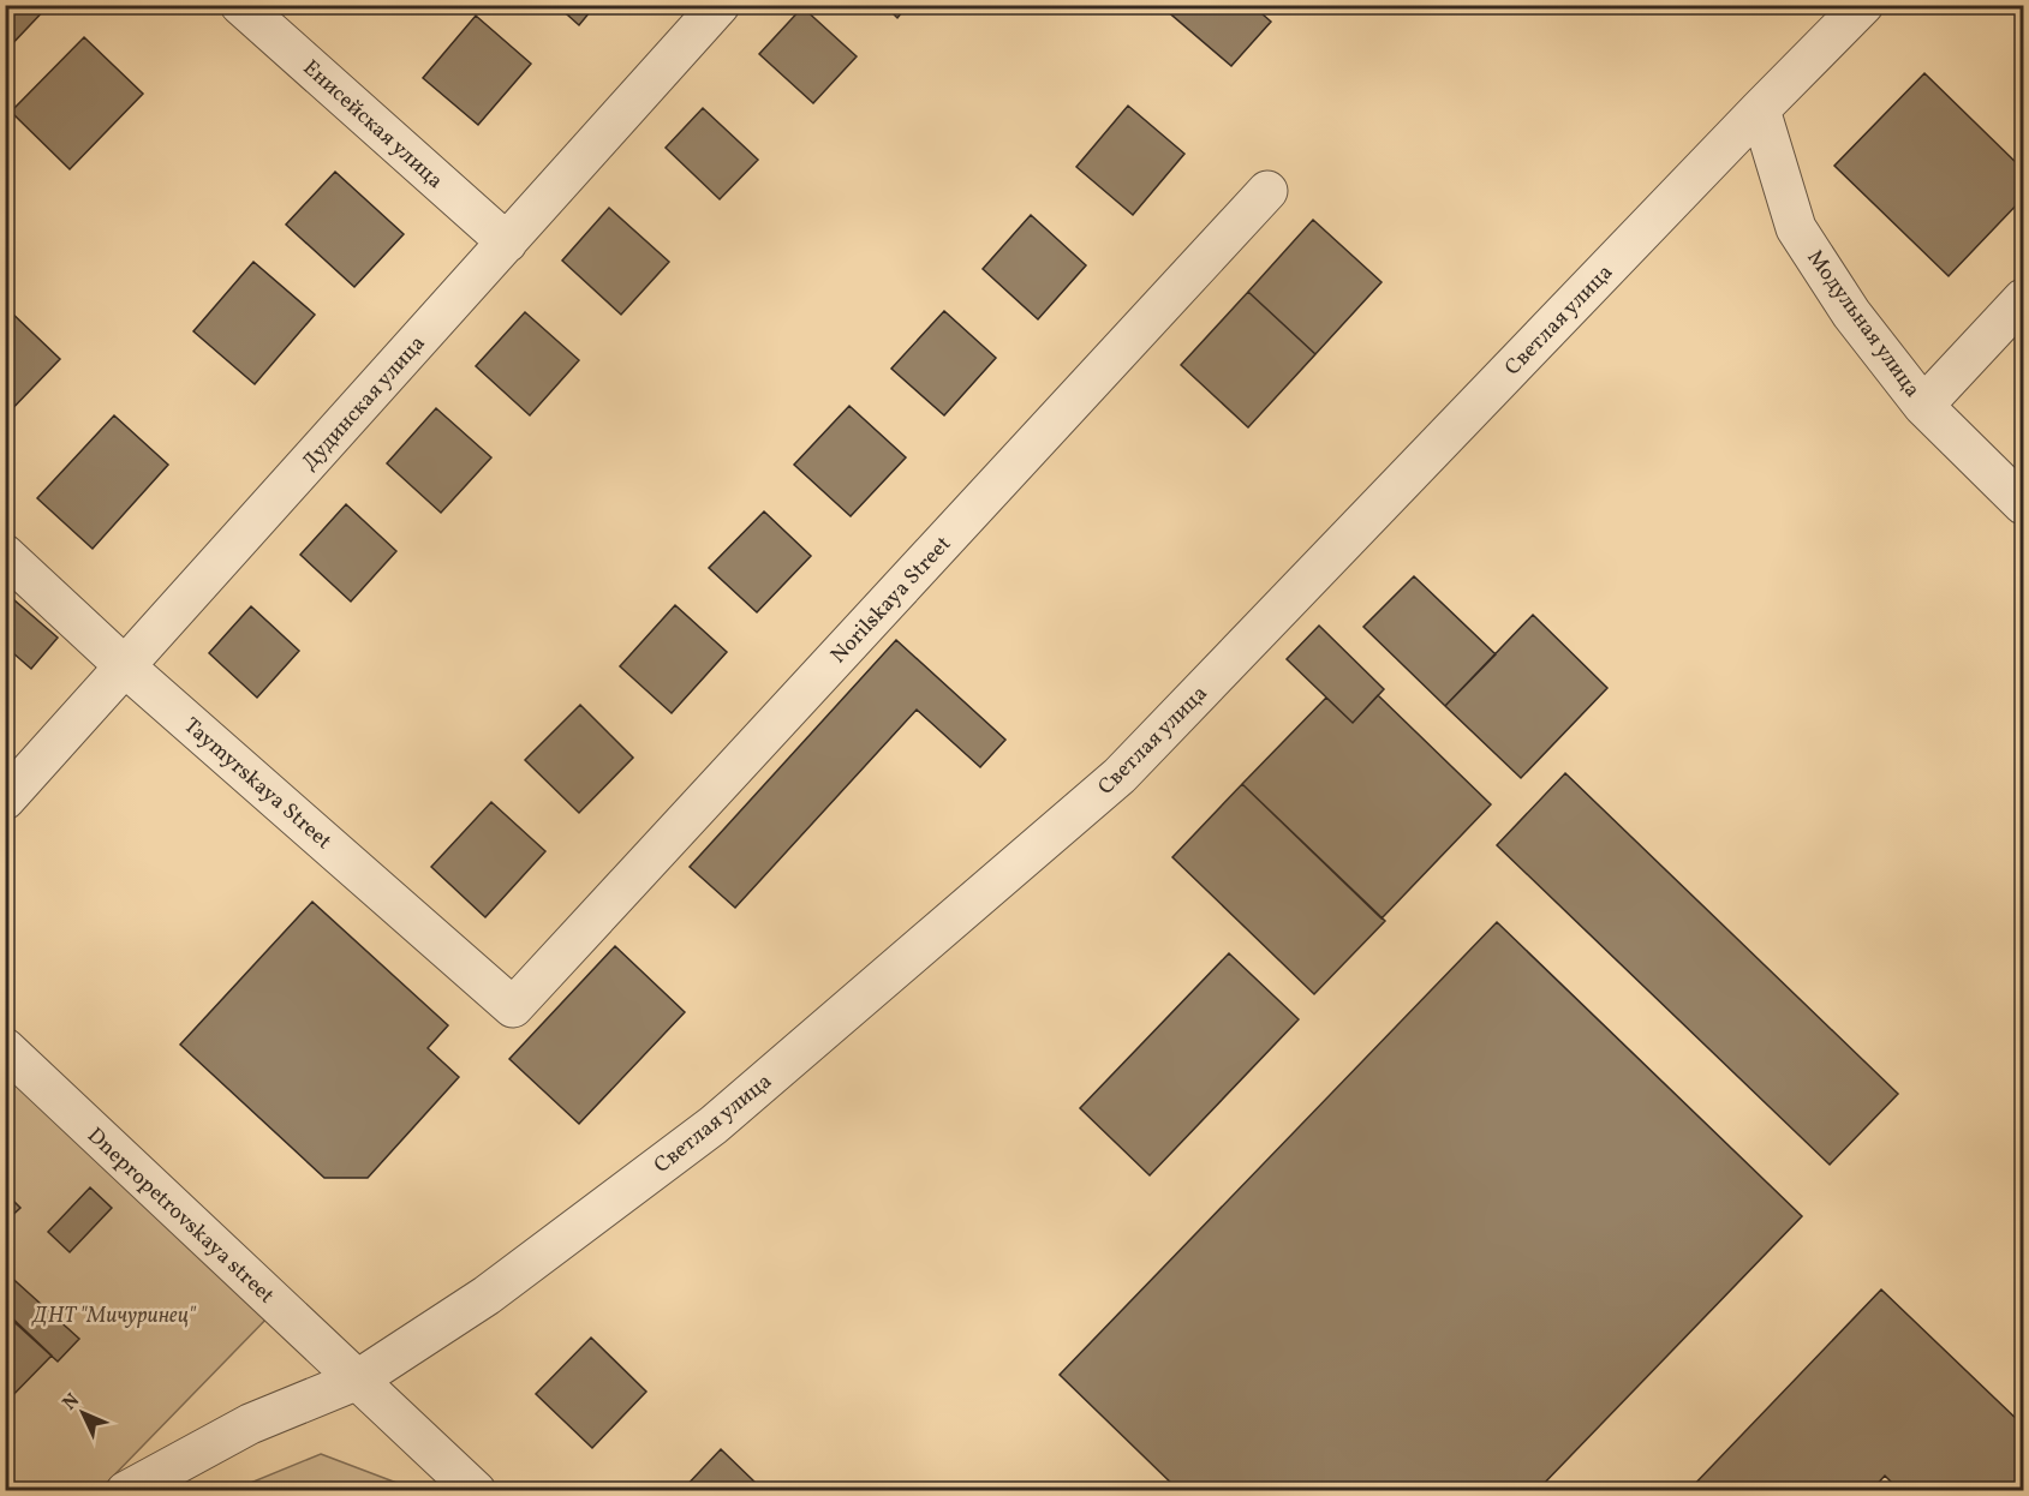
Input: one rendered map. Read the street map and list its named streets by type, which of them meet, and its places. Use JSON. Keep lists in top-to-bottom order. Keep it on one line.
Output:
{"streets":{"street":["Енисейская улица","Светлая улица","Модульная улица","Дудинская улица","Norilskaya Street","Taymyrskaya Street","Dnepropetrovskaya street"]},"crossings":[["Енисейская улица","Дудинская улица"],["Светлая улица","Модульная улица"],["Светлая улица","Dnepropetrovskaya street"],["Дудинская улица","Taymyrskaya Street"],["Norilskaya Street","Taymyrskaya Street"]],"parks":["ДНТ \"Мичуринец\""],"north":"top left"}
